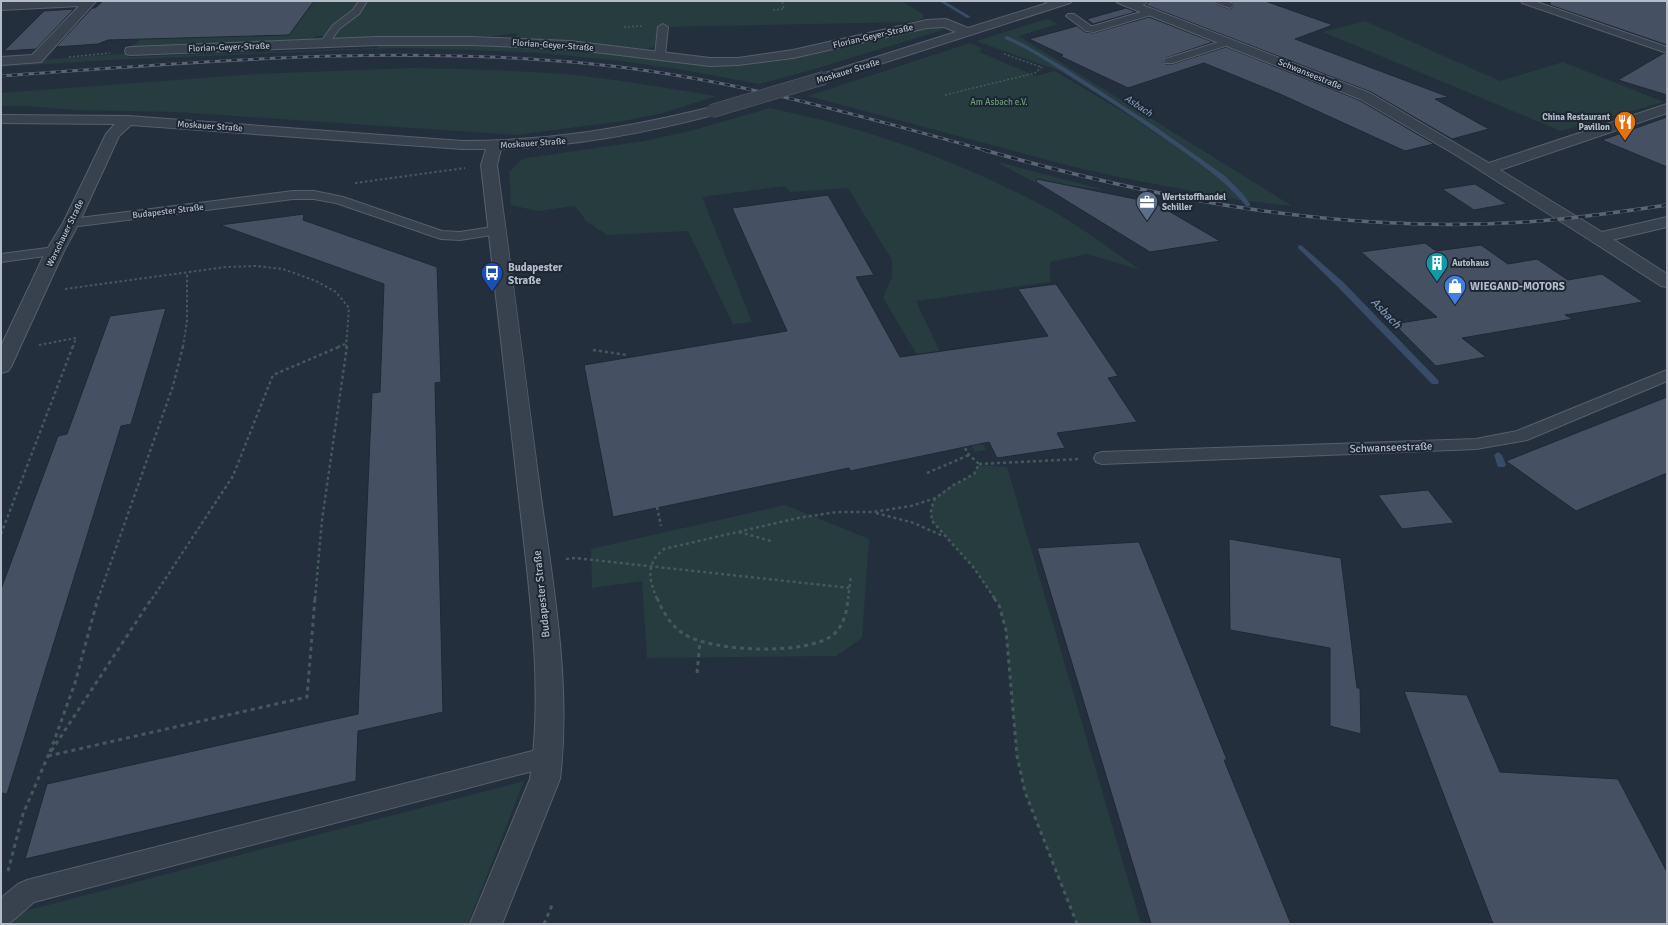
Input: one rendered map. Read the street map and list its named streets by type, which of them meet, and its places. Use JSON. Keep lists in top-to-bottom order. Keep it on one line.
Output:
{"streets":{"street":["Florian-Geyer-Straße","Moskauer Straße","Schwanseestraße","Budapester Straße","Warschauer Straße"]},"crossings":[["Florian-Geyer-Straße","Moskauer Straße"],["Moskauer Straße","Budapester Straße"],["Moskauer Straße","Warschauer Straße"],["Budapester Straße","Warschauer Straße"]],"water":["Asbach"],"parks":["Am Asbach e.V."],"places":{"restaurant":["China Restaurant Pavillon"],"office":["Wertstoffhandel Schiller"],"building":["Autohaus"],"bus stop":["Budapester Straße"],"shop":["WIEGAND-MOTORS"]}}
